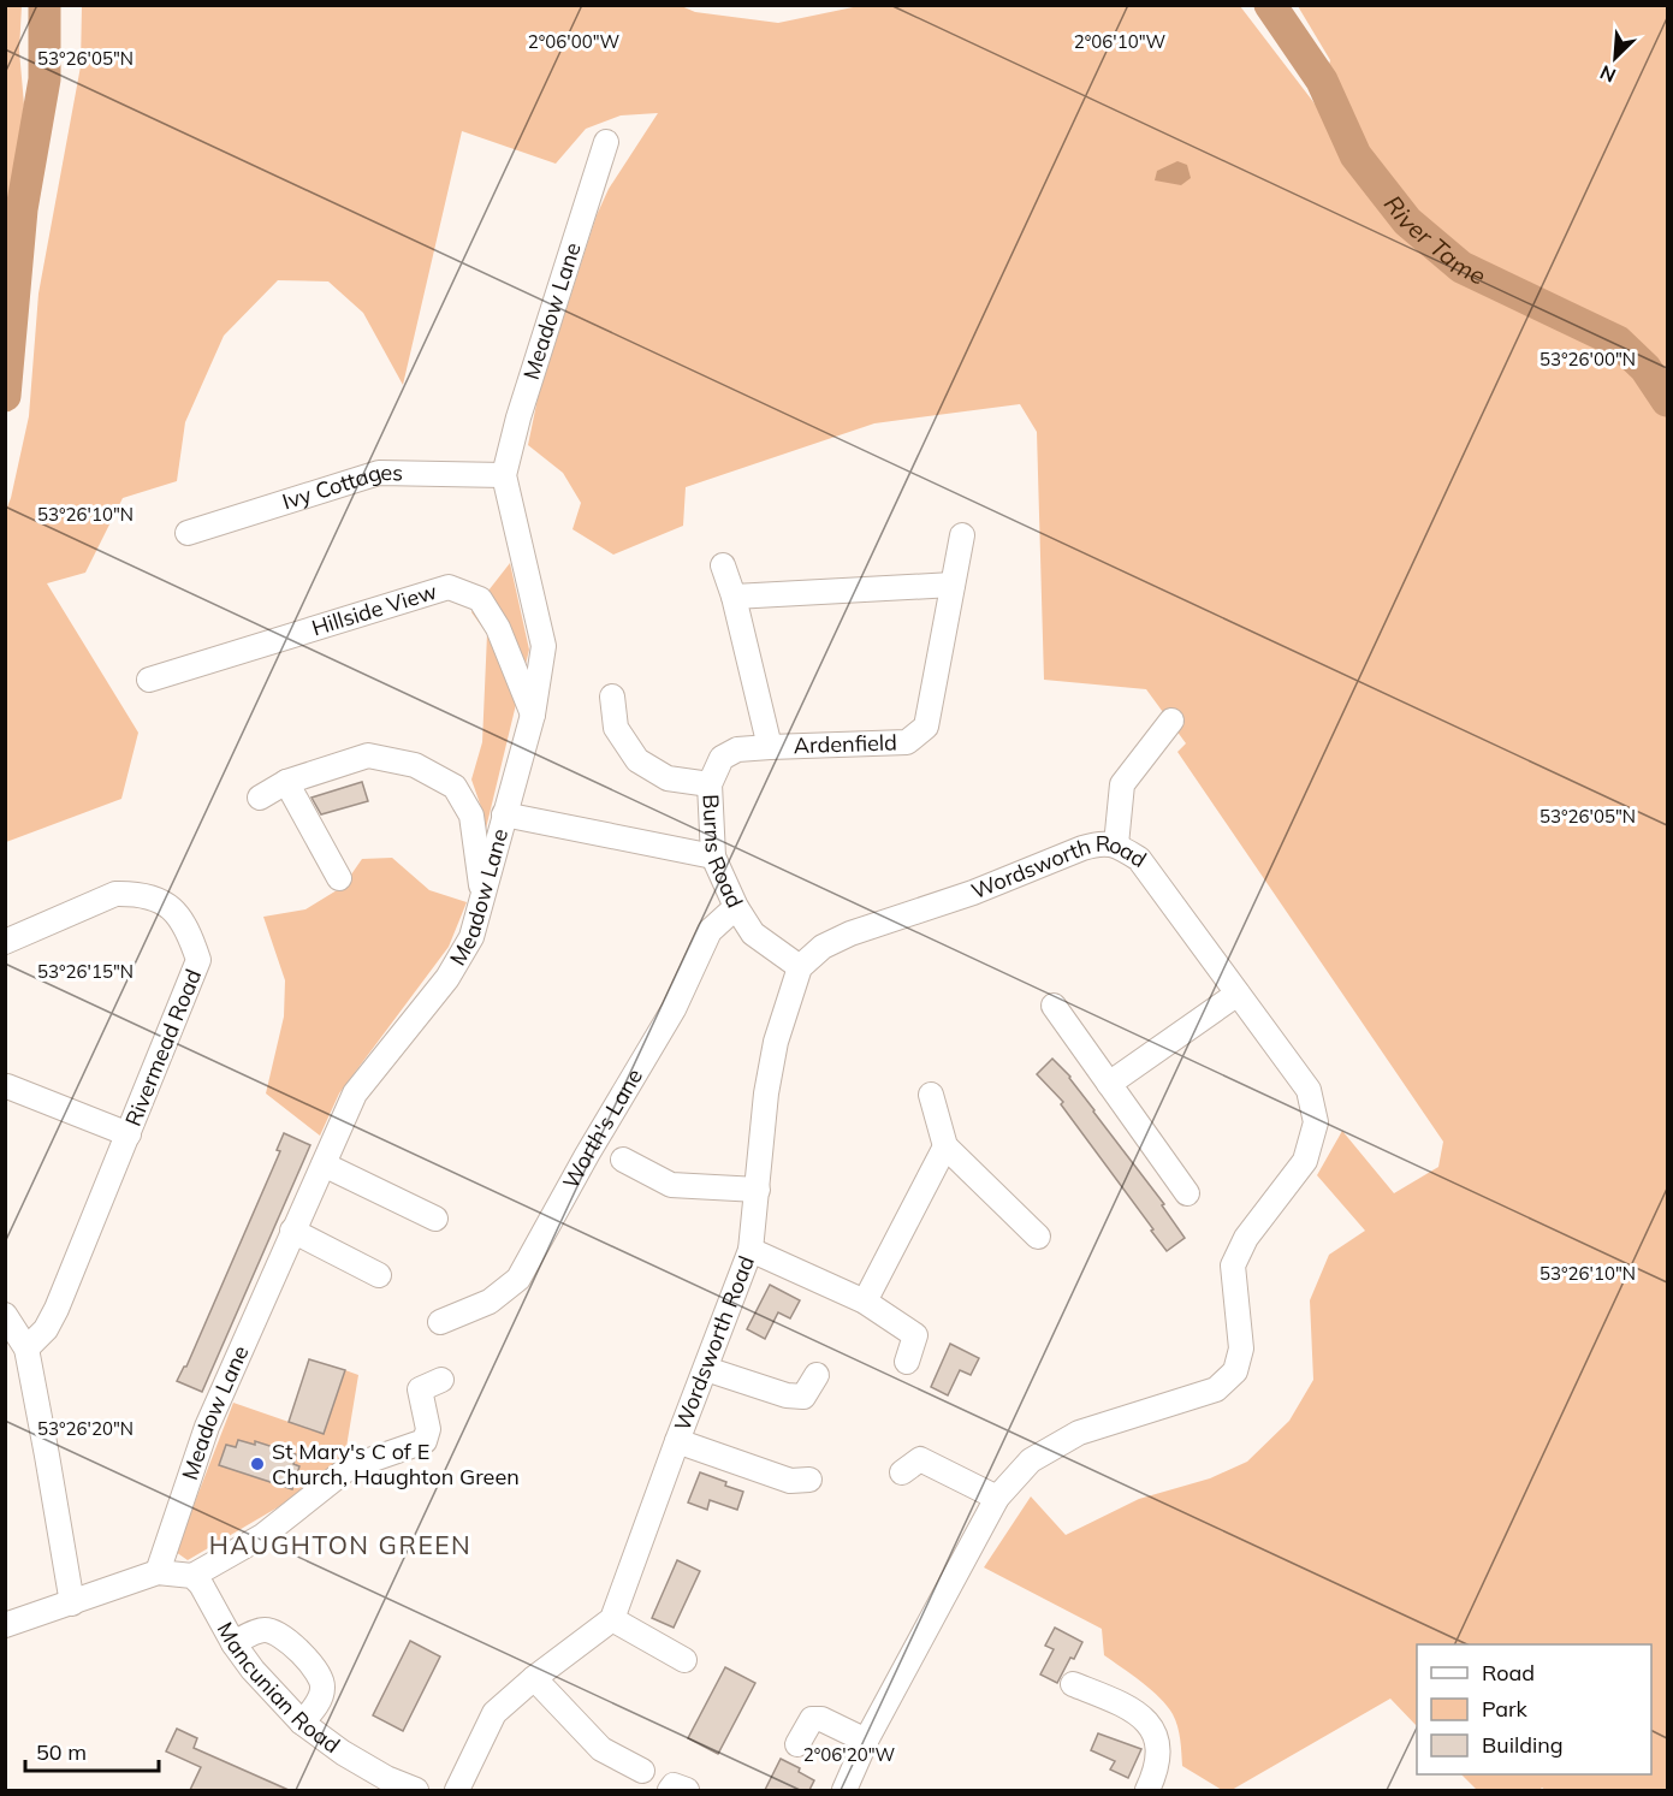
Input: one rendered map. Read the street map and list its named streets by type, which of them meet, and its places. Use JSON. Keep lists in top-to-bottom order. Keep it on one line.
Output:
{"streets":{"street":["Meadow Lane","Ivy Cottages","Hillside View","Ardenfield","Burns Road","Wordsworth Road","Rivermead Road","Worth's Lane","Mancunian Road"]},"crossings":[["Meadow Lane","Ivy Cottages"],["Meadow Lane","Hillside View"],["Ardenfield","Burns Road"],["Burns Road","Wordsworth Road"],["Burns Road","Worth's Lane"]],"districts":["HAUGHTON GREEN"],"water":["River Tame"],"places":["St Mary's C of E Church, Haughton Green"],"legend":["Road","Park","Building"],"scale_bar":"50 m","north":"bottom left","coordinates":["2°06'00\"W","2°06'10\"W","53°26'05\"N","53°26'00\"N","53°26'10\"N","53°26'15\"N","53°26'20\"N","2°06'20\"W"]}
